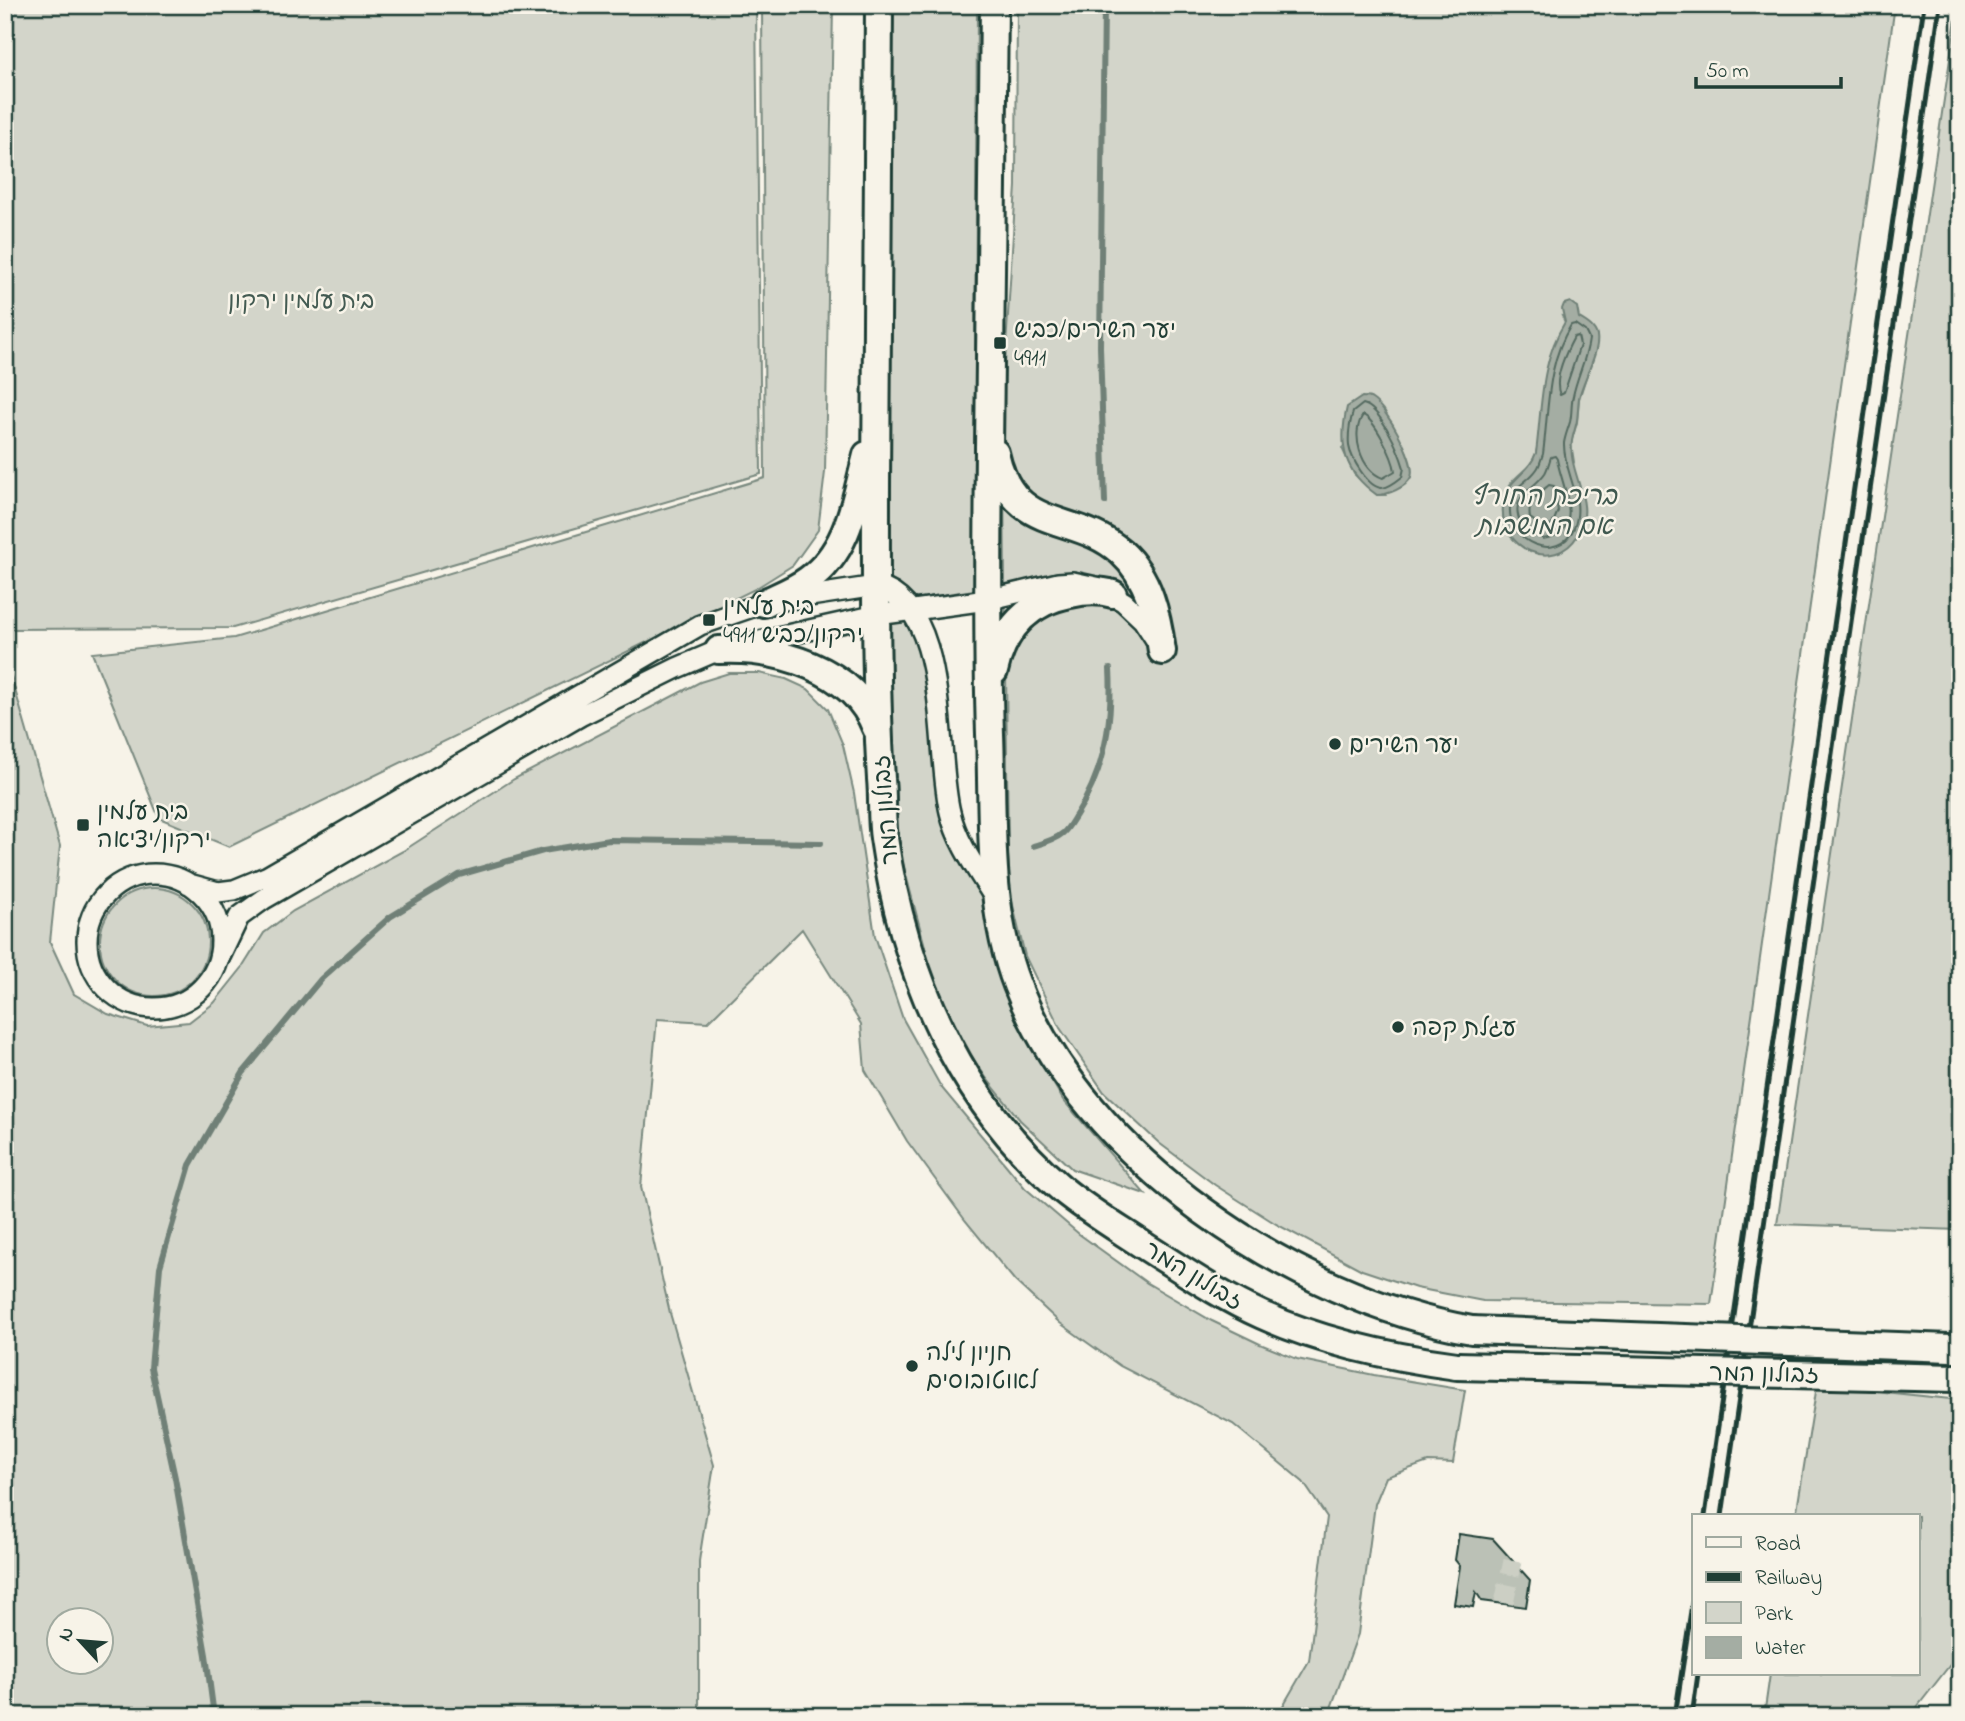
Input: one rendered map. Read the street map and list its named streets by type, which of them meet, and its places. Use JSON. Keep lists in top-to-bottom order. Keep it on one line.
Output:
{"streets":{"main road":["זבולון המר"]},"water":["בריכת החורף אם המושבות"],"parks":["בית עלמין ירקון"],"places":{"transit":["יער השירים/כביש 4911","בית עלמין ירקון/כביש 4911","בית עלמין ירקון/יציאה"],"other":["יער השירים","עגלת קפה","חניון לילה לאוטובוסים"]},"legend":["Road","Railway","Park","Water"],"scale_bar":"50 m","north":"top left"}
